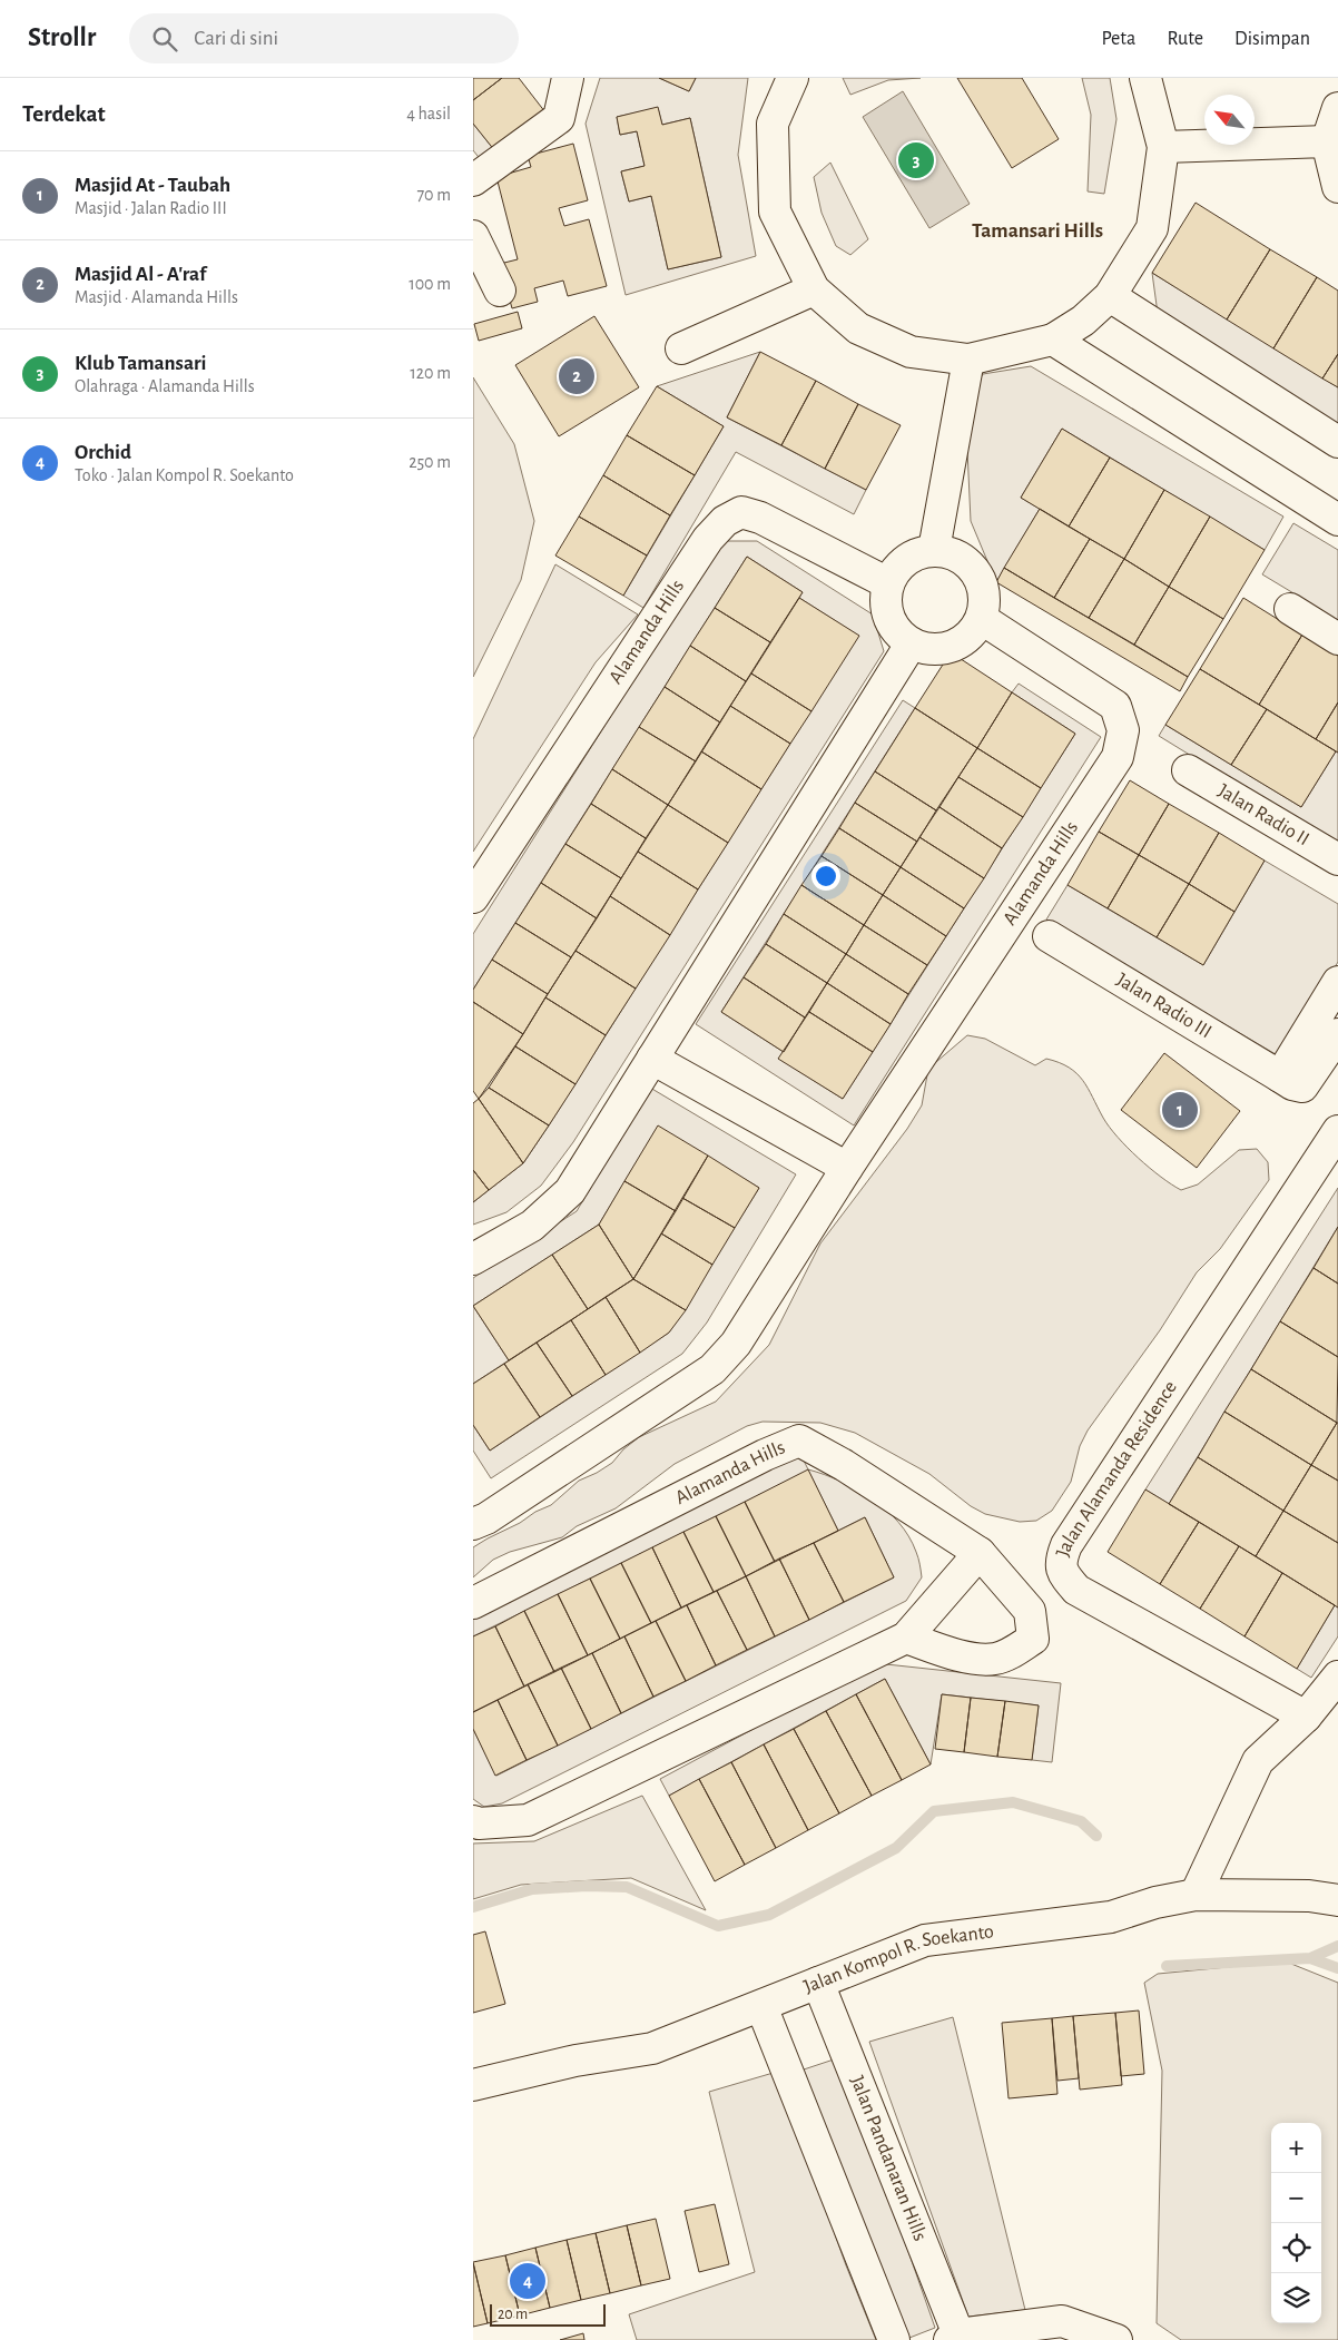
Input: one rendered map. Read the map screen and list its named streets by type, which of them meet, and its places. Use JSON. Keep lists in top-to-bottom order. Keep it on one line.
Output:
{"streets":{"street":["Alamanda Hills","Jalan Radio II","Jalan Radio III","Jalan Alamanda Residence","Jalan Kompol R. Soekanto","Jalan Pandanaran Hills"]},"crossings":[["Jalan Kompol R. Soekanto","Jalan Pandanaran Hills"]],"districts":["Tamansari Hills"],"scale_bar":"20 m","north":"top left","page":{"header":"Strollr","search":"Cari di sini","nav":["Peta","Rute","Disimpan"],"heading":["Terdekat","4 hasil"],"pins":["3","2","1","4"],"list":[{"mark":"1","name":"Masjid At - Taubah","note":"Masjid · Jalan Radio III","value":"70 m"},{"mark":"2","name":"Masjid Al - A'raf","note":"Masjid · Alamanda Hills","value":"100 m"},{"mark":"3","name":"Klub Tamansari","note":"Olahraga · Alamanda Hills","value":"120 m"},{"mark":"4","name":"Orchid","note":"Toko · Jalan Kompol R. Soekanto","value":"250 m"}],"map_buttons":["+","−"],"scale":"20 m"}}
